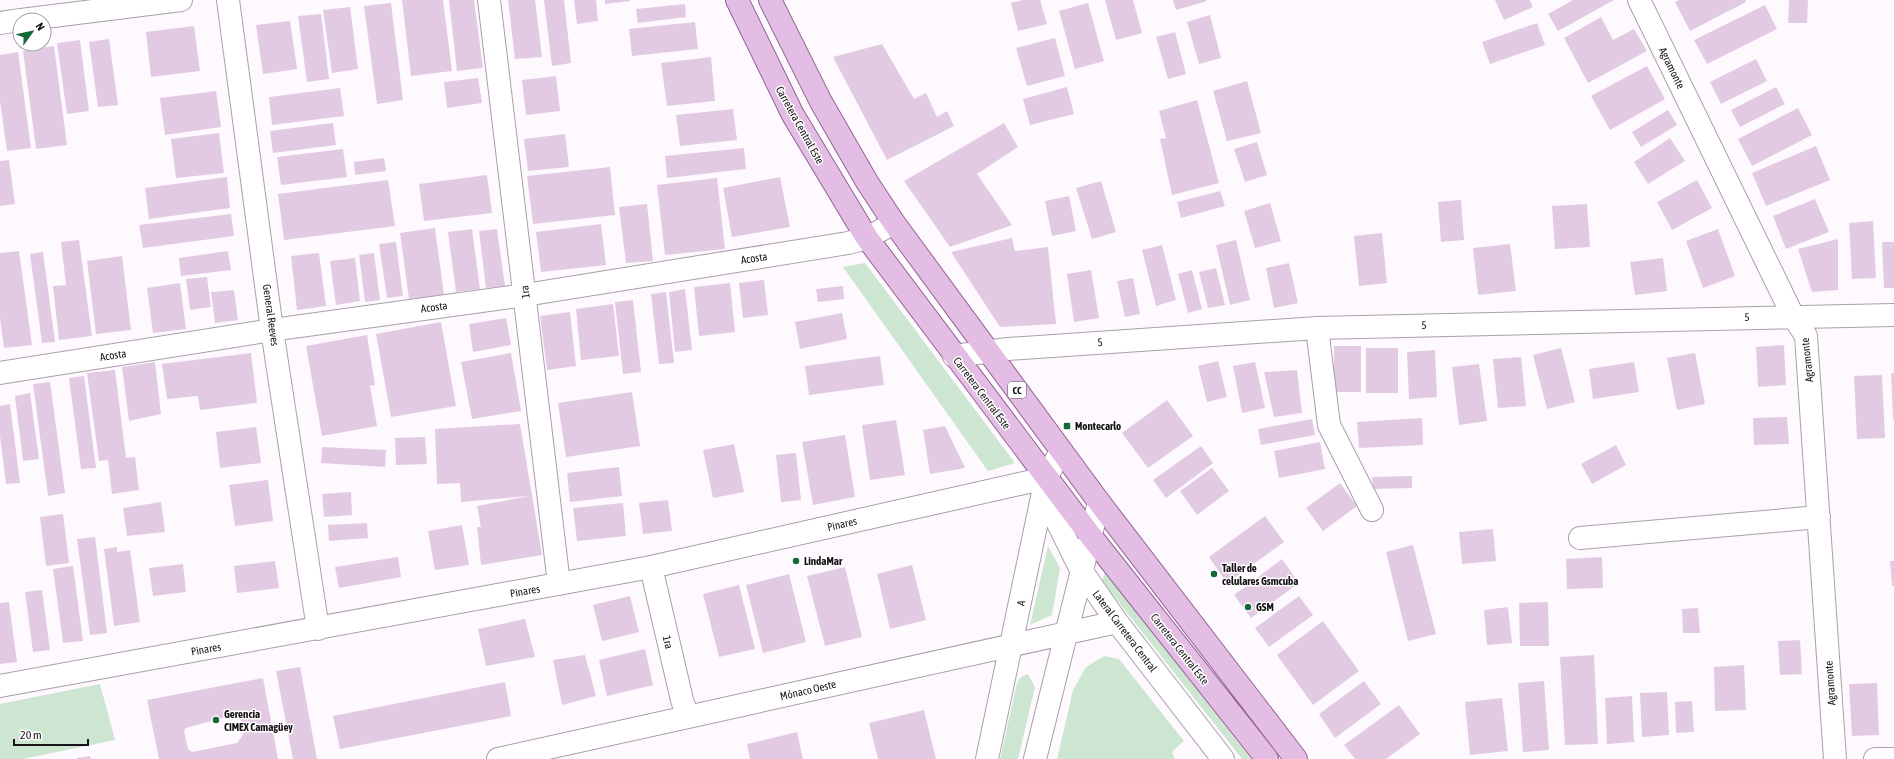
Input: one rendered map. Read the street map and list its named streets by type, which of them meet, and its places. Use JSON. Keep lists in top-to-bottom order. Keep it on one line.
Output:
{"streets":{"main road":["Carretera Central Este","CC"],"street":["Agramonte","Acosta","1ra","General Reeves","5","Pinares","A","Lateral Carretera Central","Mónaco Oeste"]},"crossings":[["Agramonte","5"],["Carretera Central Este","Acosta"],["Carretera Central Este","5"],["Carretera Central Este","Pinares"],["Carretera Central Este","A"],["Carretera Central Este","Lateral Carretera Central"],["Acosta","1ra"],["Acosta","General Reeves"],["Acosta","CC"],["1ra","Pinares"],["1ra","Mónaco Oeste"],["General Reeves","Pinares"],["5","CC"],["CC","A"],["Pinares","A"],["Pinares","Lateral Carretera Central"],["A","Lateral Carretera Central"],["A","Mónaco Oeste"],["Lateral Carretera Central","Mónaco Oeste"]],"places":{"transit":["Montecarlo"],"other":["LindaMar","Taller de celulares Gsmcuba","GSM","Gerencia CIMEX Camagüey"]},"scale_bar":"20 m","north":"top right"}
